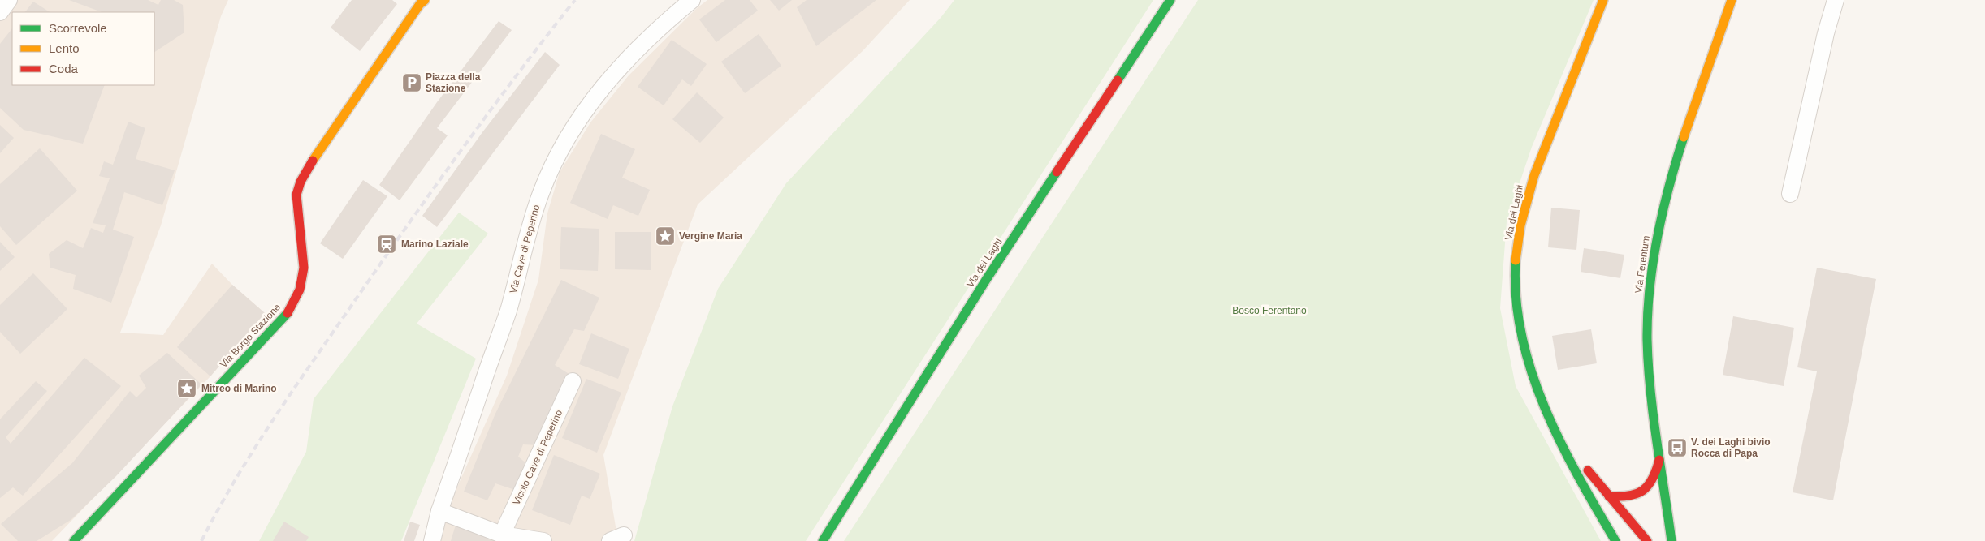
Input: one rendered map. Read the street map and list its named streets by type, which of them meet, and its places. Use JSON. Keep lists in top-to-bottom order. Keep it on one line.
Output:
{"streets":{"main road":["Via dei Laghi","Via Ferentum","Via Borgo Stazione"],"street":["Via Cave di Peperino","Vicolo Cave di Peperino"]},"parks":["Bosco Ferentano"],"places":{"parking":["Piazza della Stazione"],"place":["Vergine Maria","Mitreo di Marino"],"station":["Marino Laziale"],"bus stop":["V. dei Laghi bivio Rocca di Papa"]},"legend":["Scorrevole","Lento","Coda"]}
